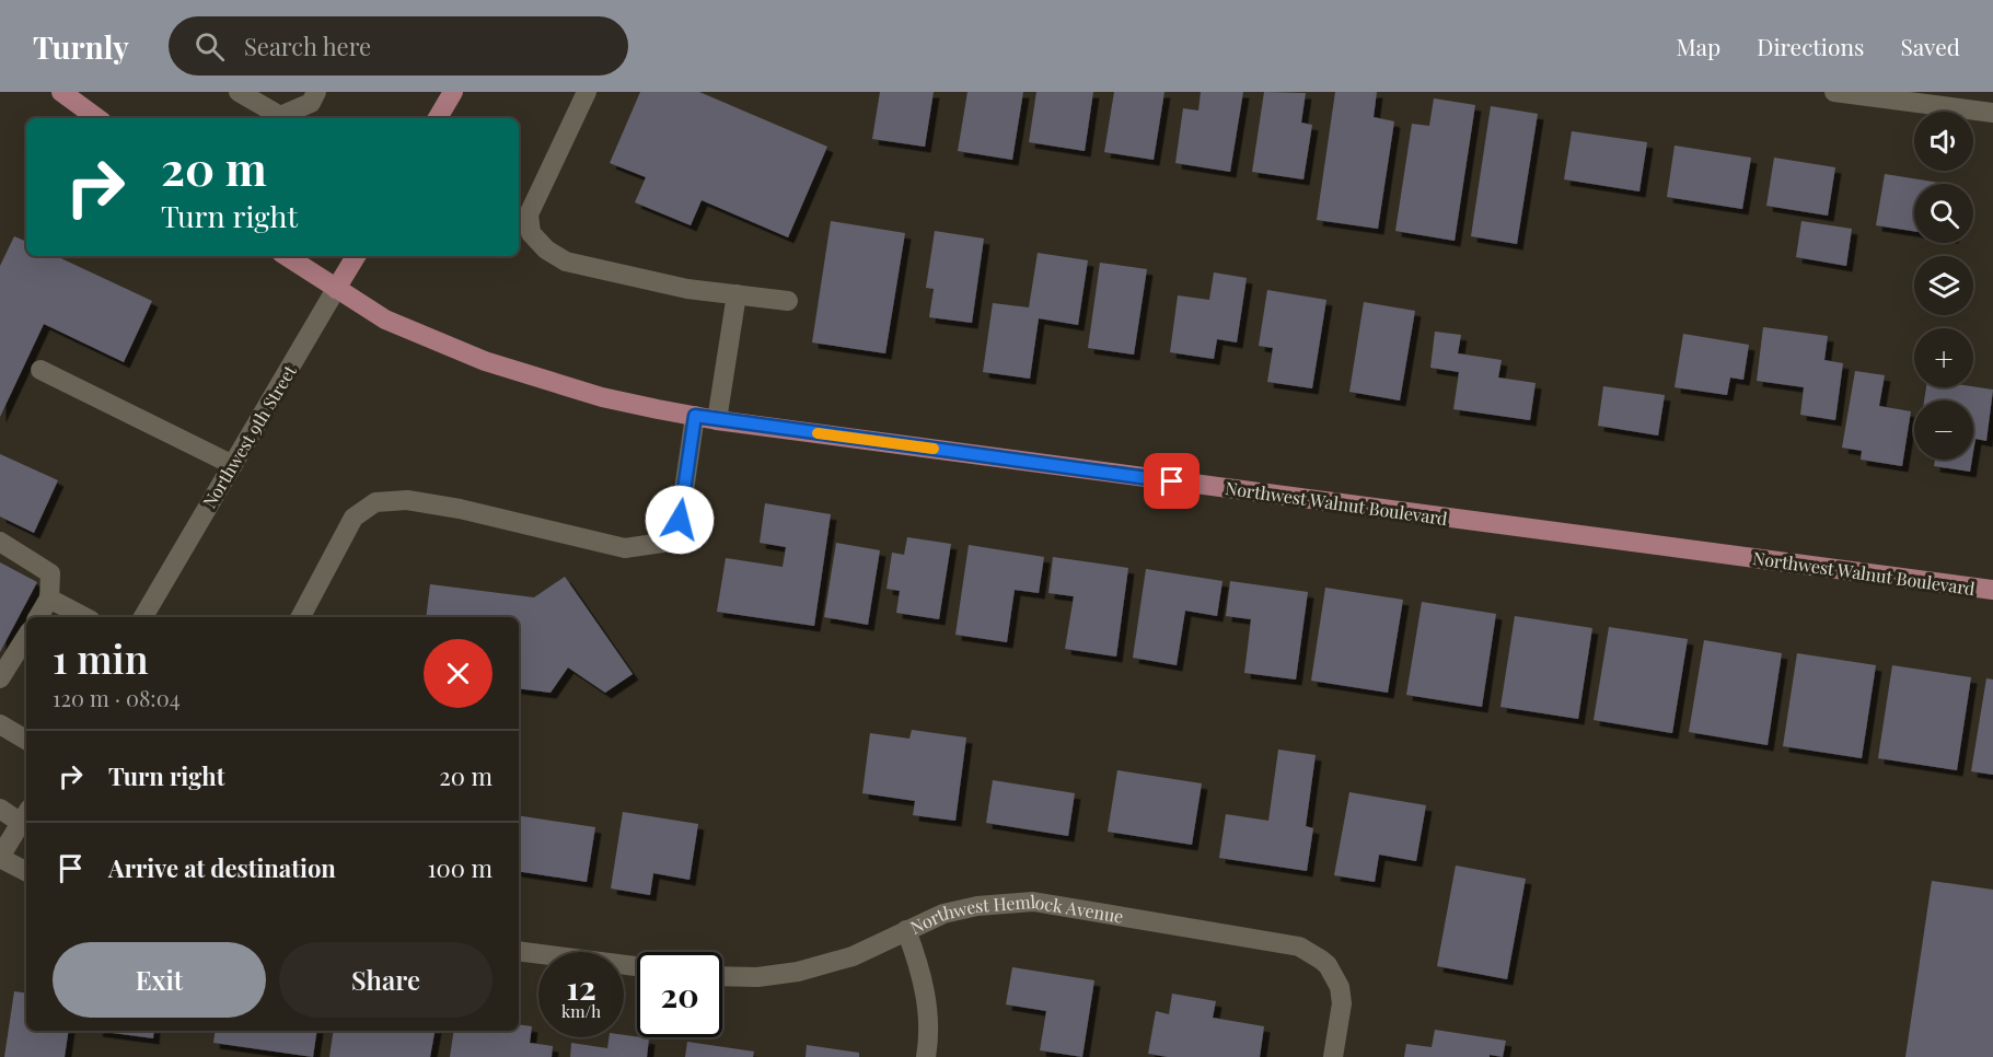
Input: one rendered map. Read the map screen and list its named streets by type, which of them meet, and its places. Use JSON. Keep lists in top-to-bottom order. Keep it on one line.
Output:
{"streets":{"main road":["Northwest 9th Street","Northwest Walnut Boulevard"],"street":["Northwest Hemlock Avenue"]},"crossings":[["Northwest 9th Street","Northwest Walnut Boulevard"]],"page":{"header":"Turnly","search":"Search here","nav":["Map","Directions","Saved"],"map_buttons":["+","−"],"turn":["20 m","Turn right"],"heading":["1 min","120 m · 08:04"],"list":[{"name":"Turn right","value":"20 m"},{"name":"Arrive at destination","value":"100 m"}],"buttons":["Exit","Share"],"speed":"12 km/h","limit":"20"}}
